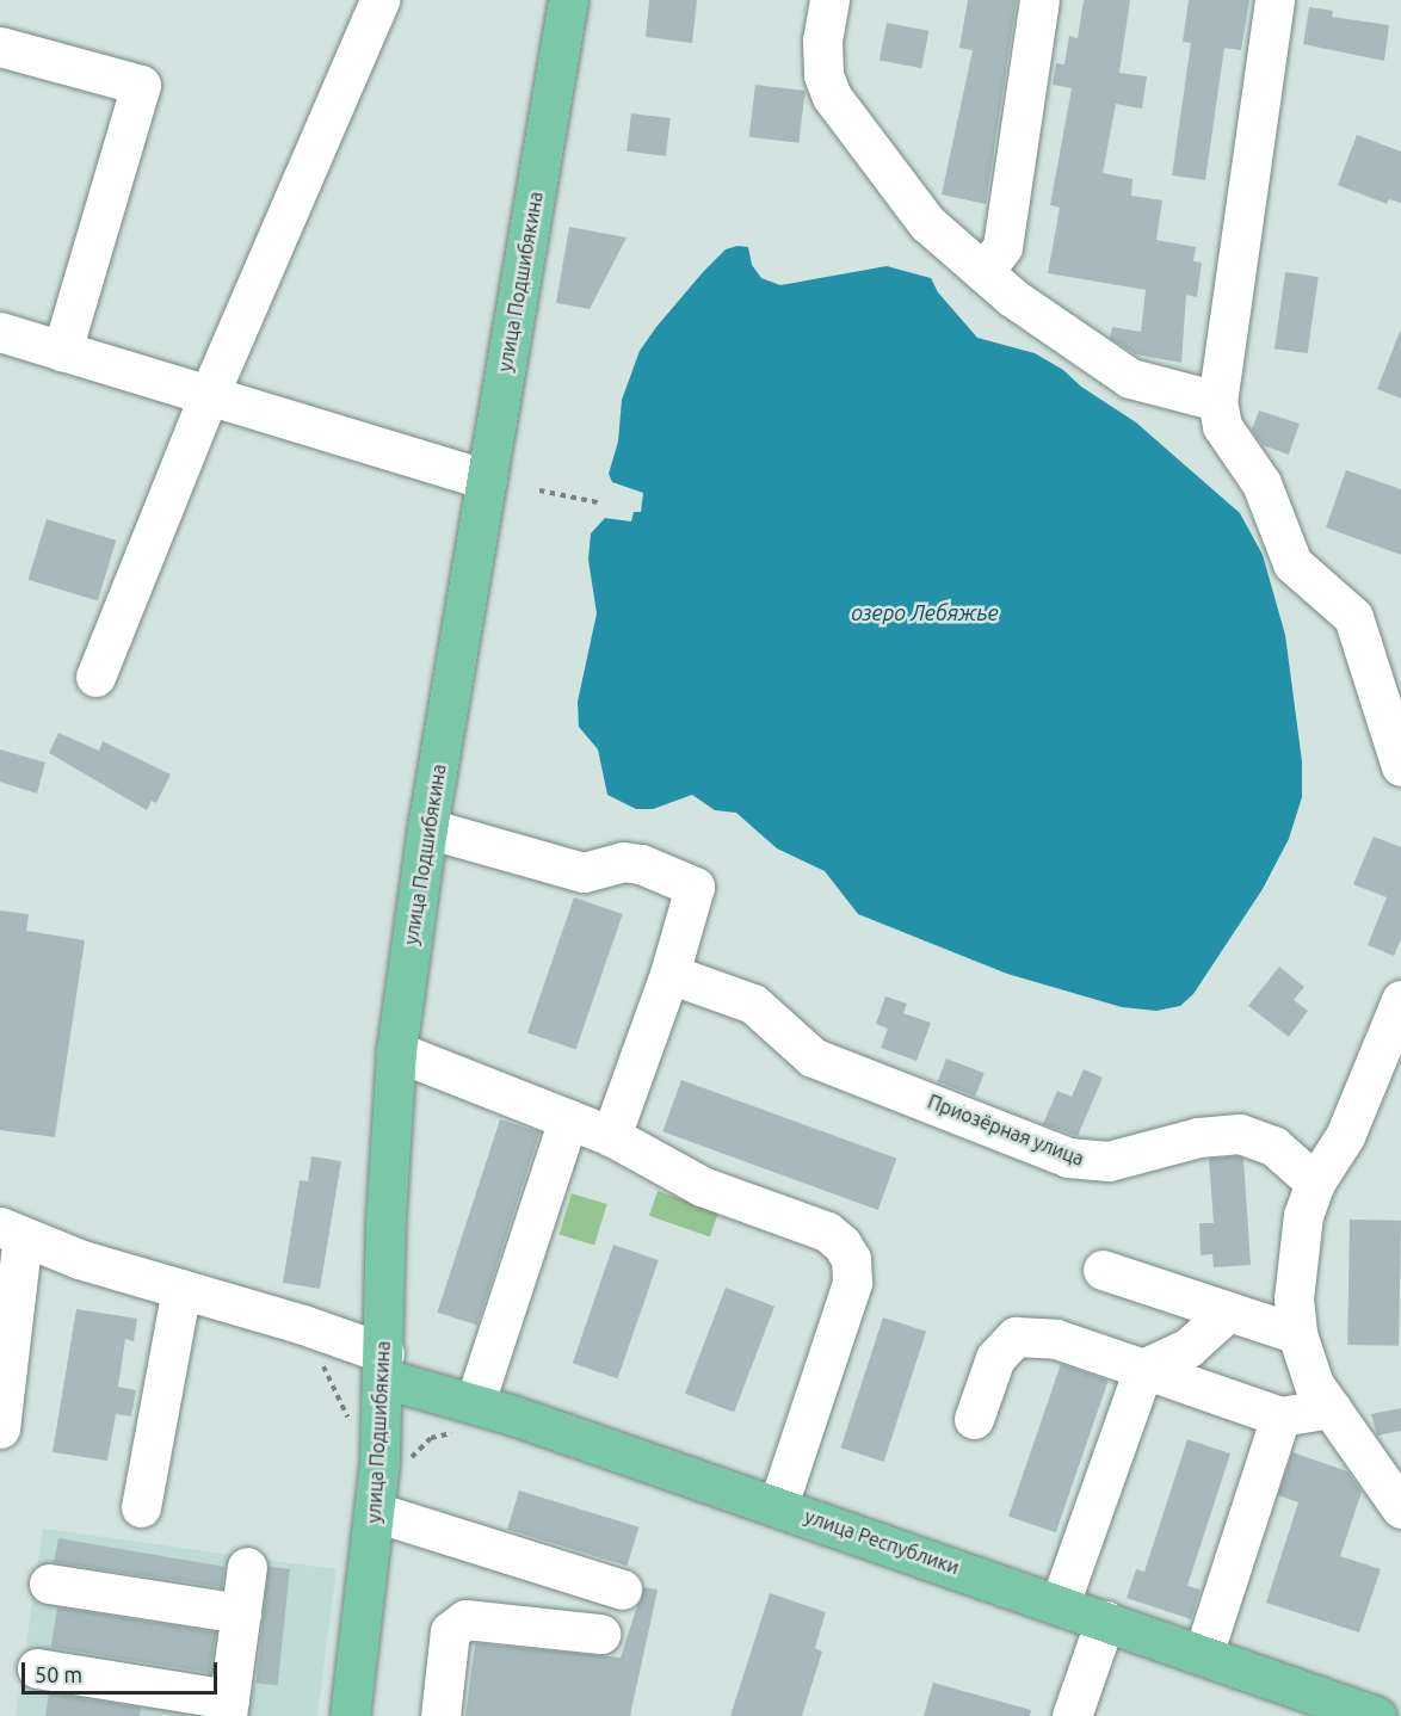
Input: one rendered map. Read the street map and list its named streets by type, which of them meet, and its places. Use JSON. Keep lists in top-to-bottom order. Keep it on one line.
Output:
{"streets":{"main road":["улица Подшибякина","улица Республики"],"street":["Приозёрная улица"]},"crossings":[["улица Подшибякина","улица Республики"]],"water":["озеро Лебяжье"],"scale_bar":"50 m"}
